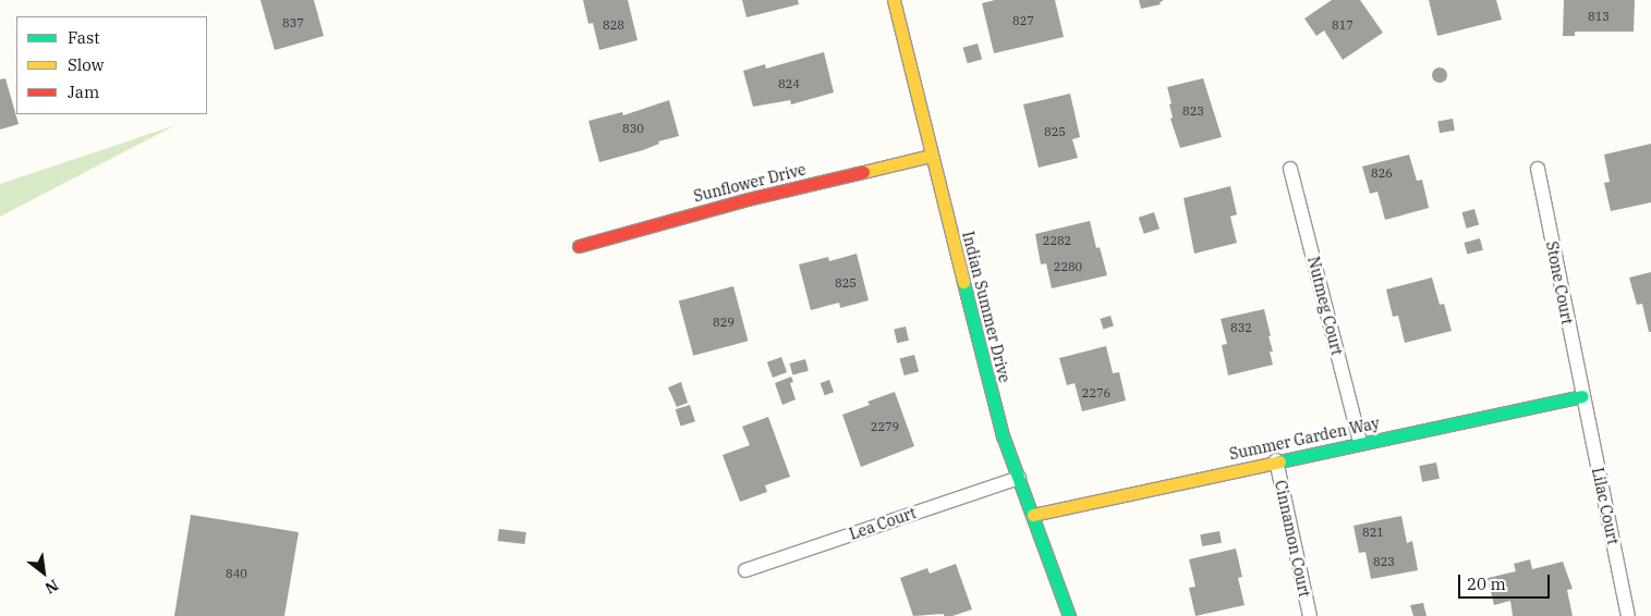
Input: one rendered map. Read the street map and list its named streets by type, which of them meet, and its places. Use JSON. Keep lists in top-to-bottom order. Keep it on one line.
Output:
{"streets":{"street":["Sunflower Drive","Indian Summer Drive","Summer Garden Way"],"lane":["Stone Court","Nutmeg Court","Lilac Court","Lea Court","Cinnamon Court"]},"crossings":[["Sunflower Drive","Indian Summer Drive"],["Stone Court","Summer Garden Way"],["Stone Court","Lilac Court"],["Nutmeg Court","Summer Garden Way"],["Indian Summer Drive","Summer Garden Way"],["Indian Summer Drive","Lea Court"],["Summer Garden Way","Lilac Court"],["Summer Garden Way","Cinnamon Court"]],"house_numbers":["813","827","837","828","817","824","823","830","825","826","2282","2280","825","829","832","2276","2279","821","823","840"],"legend":["Fast","Slow","Jam"],"scale_bar":"20 m","north":"bottom right"}
